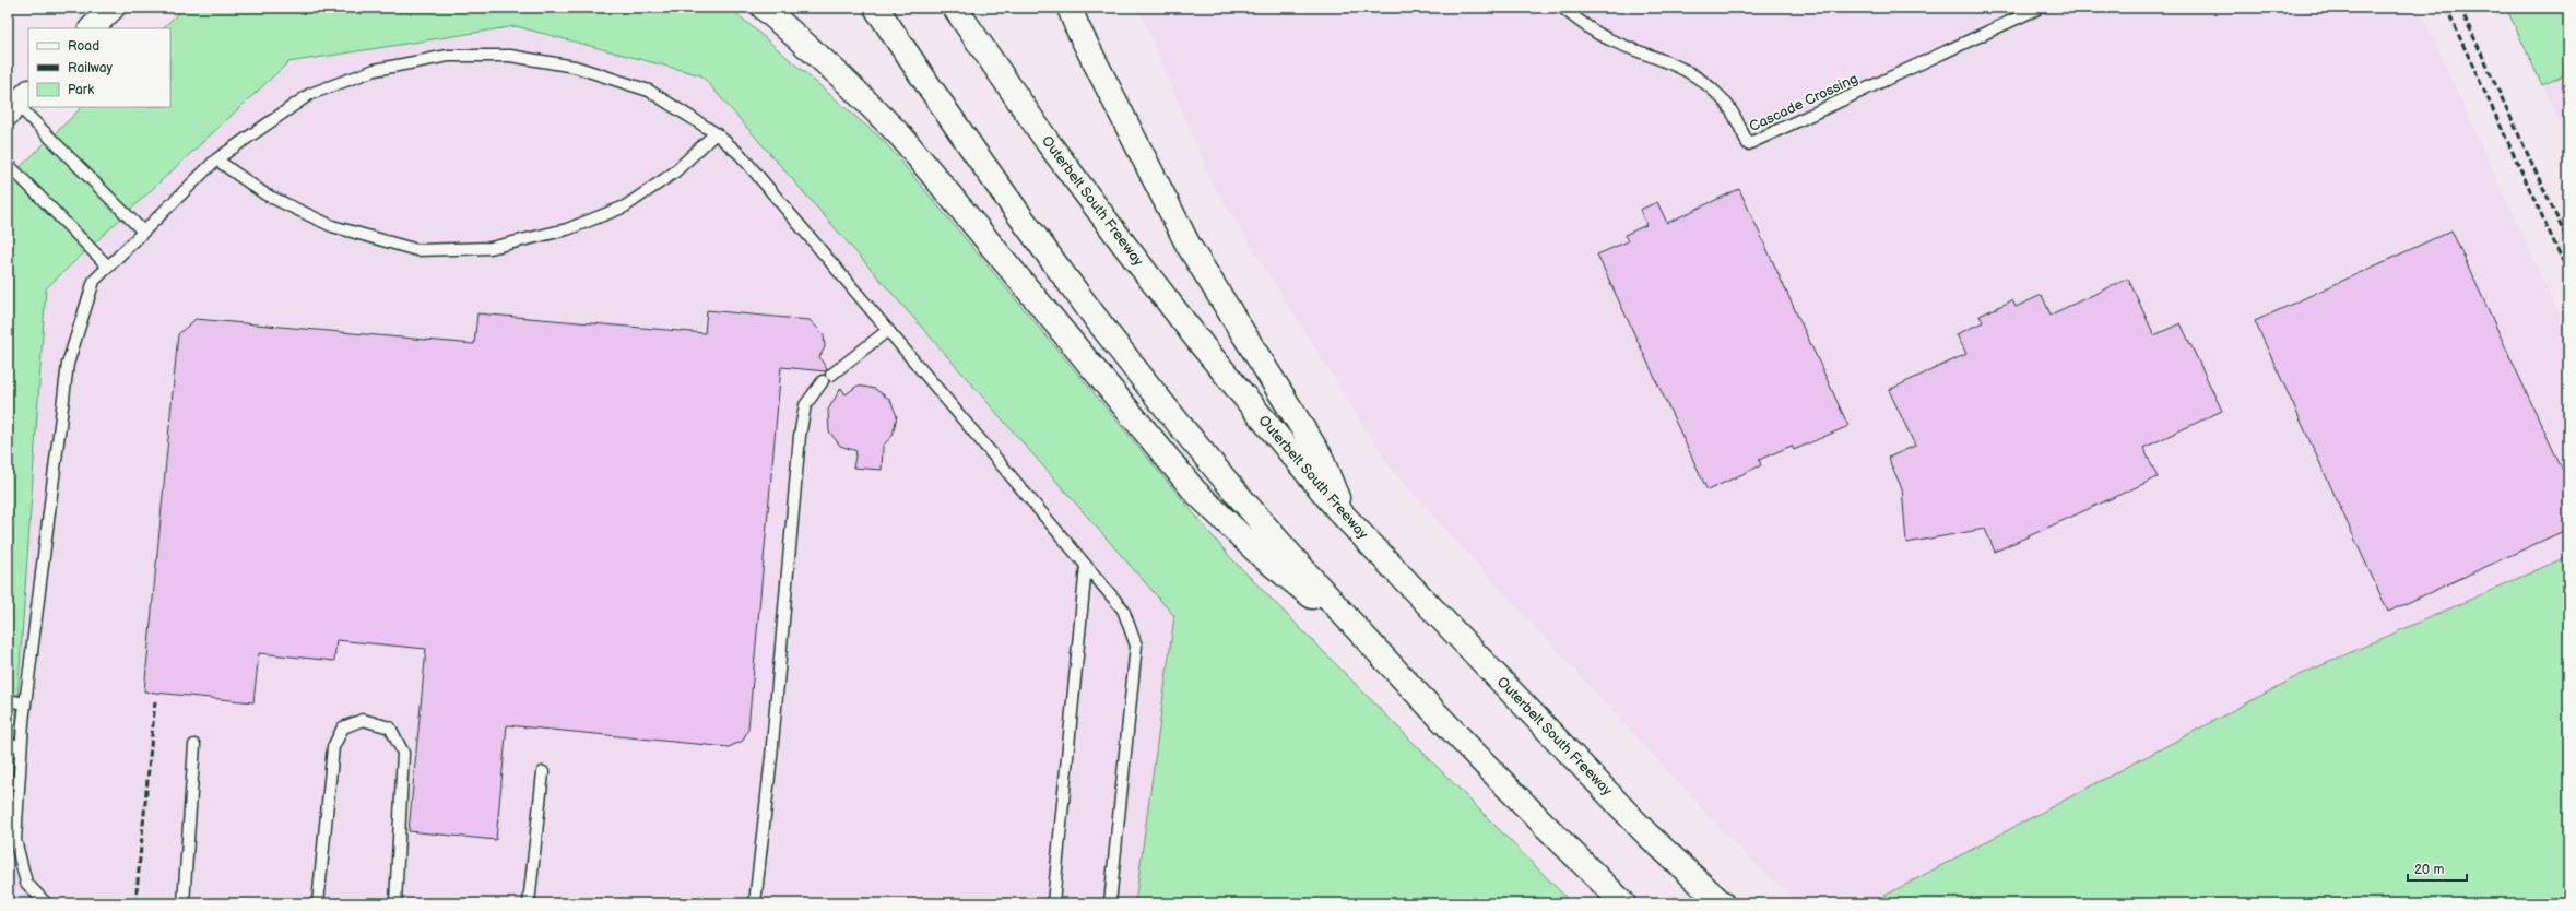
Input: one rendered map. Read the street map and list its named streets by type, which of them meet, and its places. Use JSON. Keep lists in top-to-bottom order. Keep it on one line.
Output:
{"streets":{"main road":["Outerbelt South Freeway"],"lane":["Cascade Crossing"]},"legend":["Road","Railway","Park"],"scale_bar":"20 m"}
